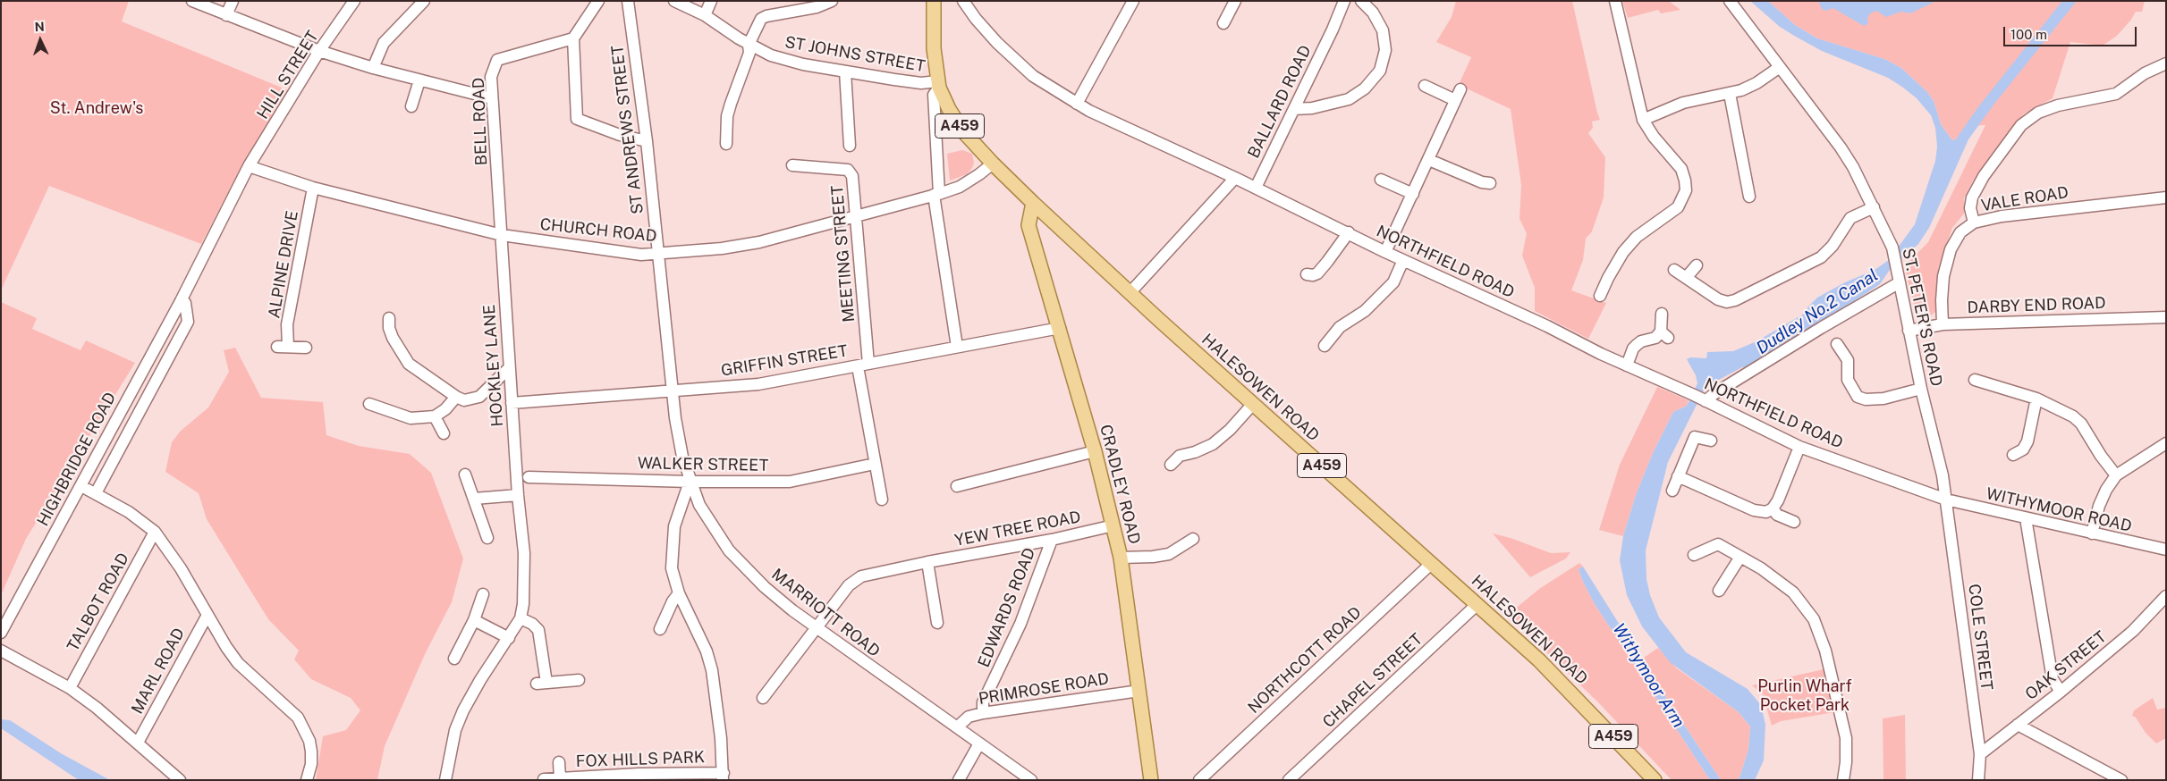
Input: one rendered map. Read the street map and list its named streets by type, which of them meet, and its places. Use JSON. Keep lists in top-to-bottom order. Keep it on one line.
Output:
{"streets":{"main road":["A459","HALESOWEN ROAD","CRADLEY ROAD"],"street":["ST JOHNS STREET","HILL STREET","BALLARD ROAD","BELL ROAD","ST ANDREWS STREET","VALE ROAD","CHURCH ROAD","MEETING STREET","NORTHFIELD ROAD","ALPINE DRIVE","DARBY END ROAD","ST. PETER'S ROAD","GRIFFIN STREET","HOCKLEY LANE","HIGHBRIDGE ROAD","WALKER STREET","WITHYMOOR ROAD","YEW TREE ROAD","TALBOT ROAD","EDWARDS ROAD","MARRIOTT ROAD","COLE STREET","NORTHCOTT ROAD","OAK STREET","MARL ROAD","CHAPEL STREET","PRIMROSE ROAD","FOX HILLS PARK"]},"crossings":[["ST JOHNS STREET","HALESOWEN ROAD"],["HILL STREET","CHURCH ROAD"],["HILL STREET","HIGHBRIDGE ROAD"],["BALLARD ROAD","NORTHFIELD ROAD"],["BELL ROAD","CHURCH ROAD"],["BELL ROAD","HOCKLEY LANE"],["ST ANDREWS STREET","CHURCH ROAD"],["ST ANDREWS STREET","MARRIOTT ROAD"],["VALE ROAD","DARBY END ROAD"],["CHURCH ROAD","MEETING STREET"],["CHURCH ROAD","ALPINE DRIVE"],["CHURCH ROAD","HOCKLEY LANE"],["CHURCH ROAD","HALESOWEN ROAD"],["CHURCH ROAD","HIGHBRIDGE ROAD"],["CHURCH ROAD","MARRIOTT ROAD"],["MEETING STREET","GRIFFIN STREET"],["MEETING STREET","WALKER STREET"],["NORTHFIELD ROAD","ST. PETER'S ROAD"],["NORTHFIELD ROAD","WITHYMOOR ROAD"],["NORTHFIELD ROAD","COLE STREET"],["DARBY END ROAD","ST. PETER'S ROAD"],["ST. PETER'S ROAD","WITHYMOOR ROAD"],["ST. PETER'S ROAD","COLE STREET"],["GRIFFIN STREET","HOCKLEY LANE"],["GRIFFIN STREET","CRADLEY ROAD"],["GRIFFIN STREET","MARRIOTT ROAD"],["HALESOWEN ROAD","CRADLEY ROAD"],["HALESOWEN ROAD","NORTHCOTT ROAD"],["HALESOWEN ROAD","CHAPEL STREET"],["WALKER STREET","MARRIOTT ROAD"],["CRADLEY ROAD","YEW TREE ROAD"],["CRADLEY ROAD","PRIMROSE ROAD"],["WITHYMOOR ROAD","COLE STREET"],["YEW TREE ROAD","EDWARDS ROAD"],["YEW TREE ROAD","MARRIOTT ROAD"],["EDWARDS ROAD","PRIMROSE ROAD"],["MARRIOTT ROAD","PRIMROSE ROAD"],["COLE STREET","OAK STREET"]],"water":["Dudley No.2 Canal","Withymoor Arm"],"parks":["St. Andrew's","Purlin Wharf Pocket Park"],"scale_bar":"100 m","north":"top"}
